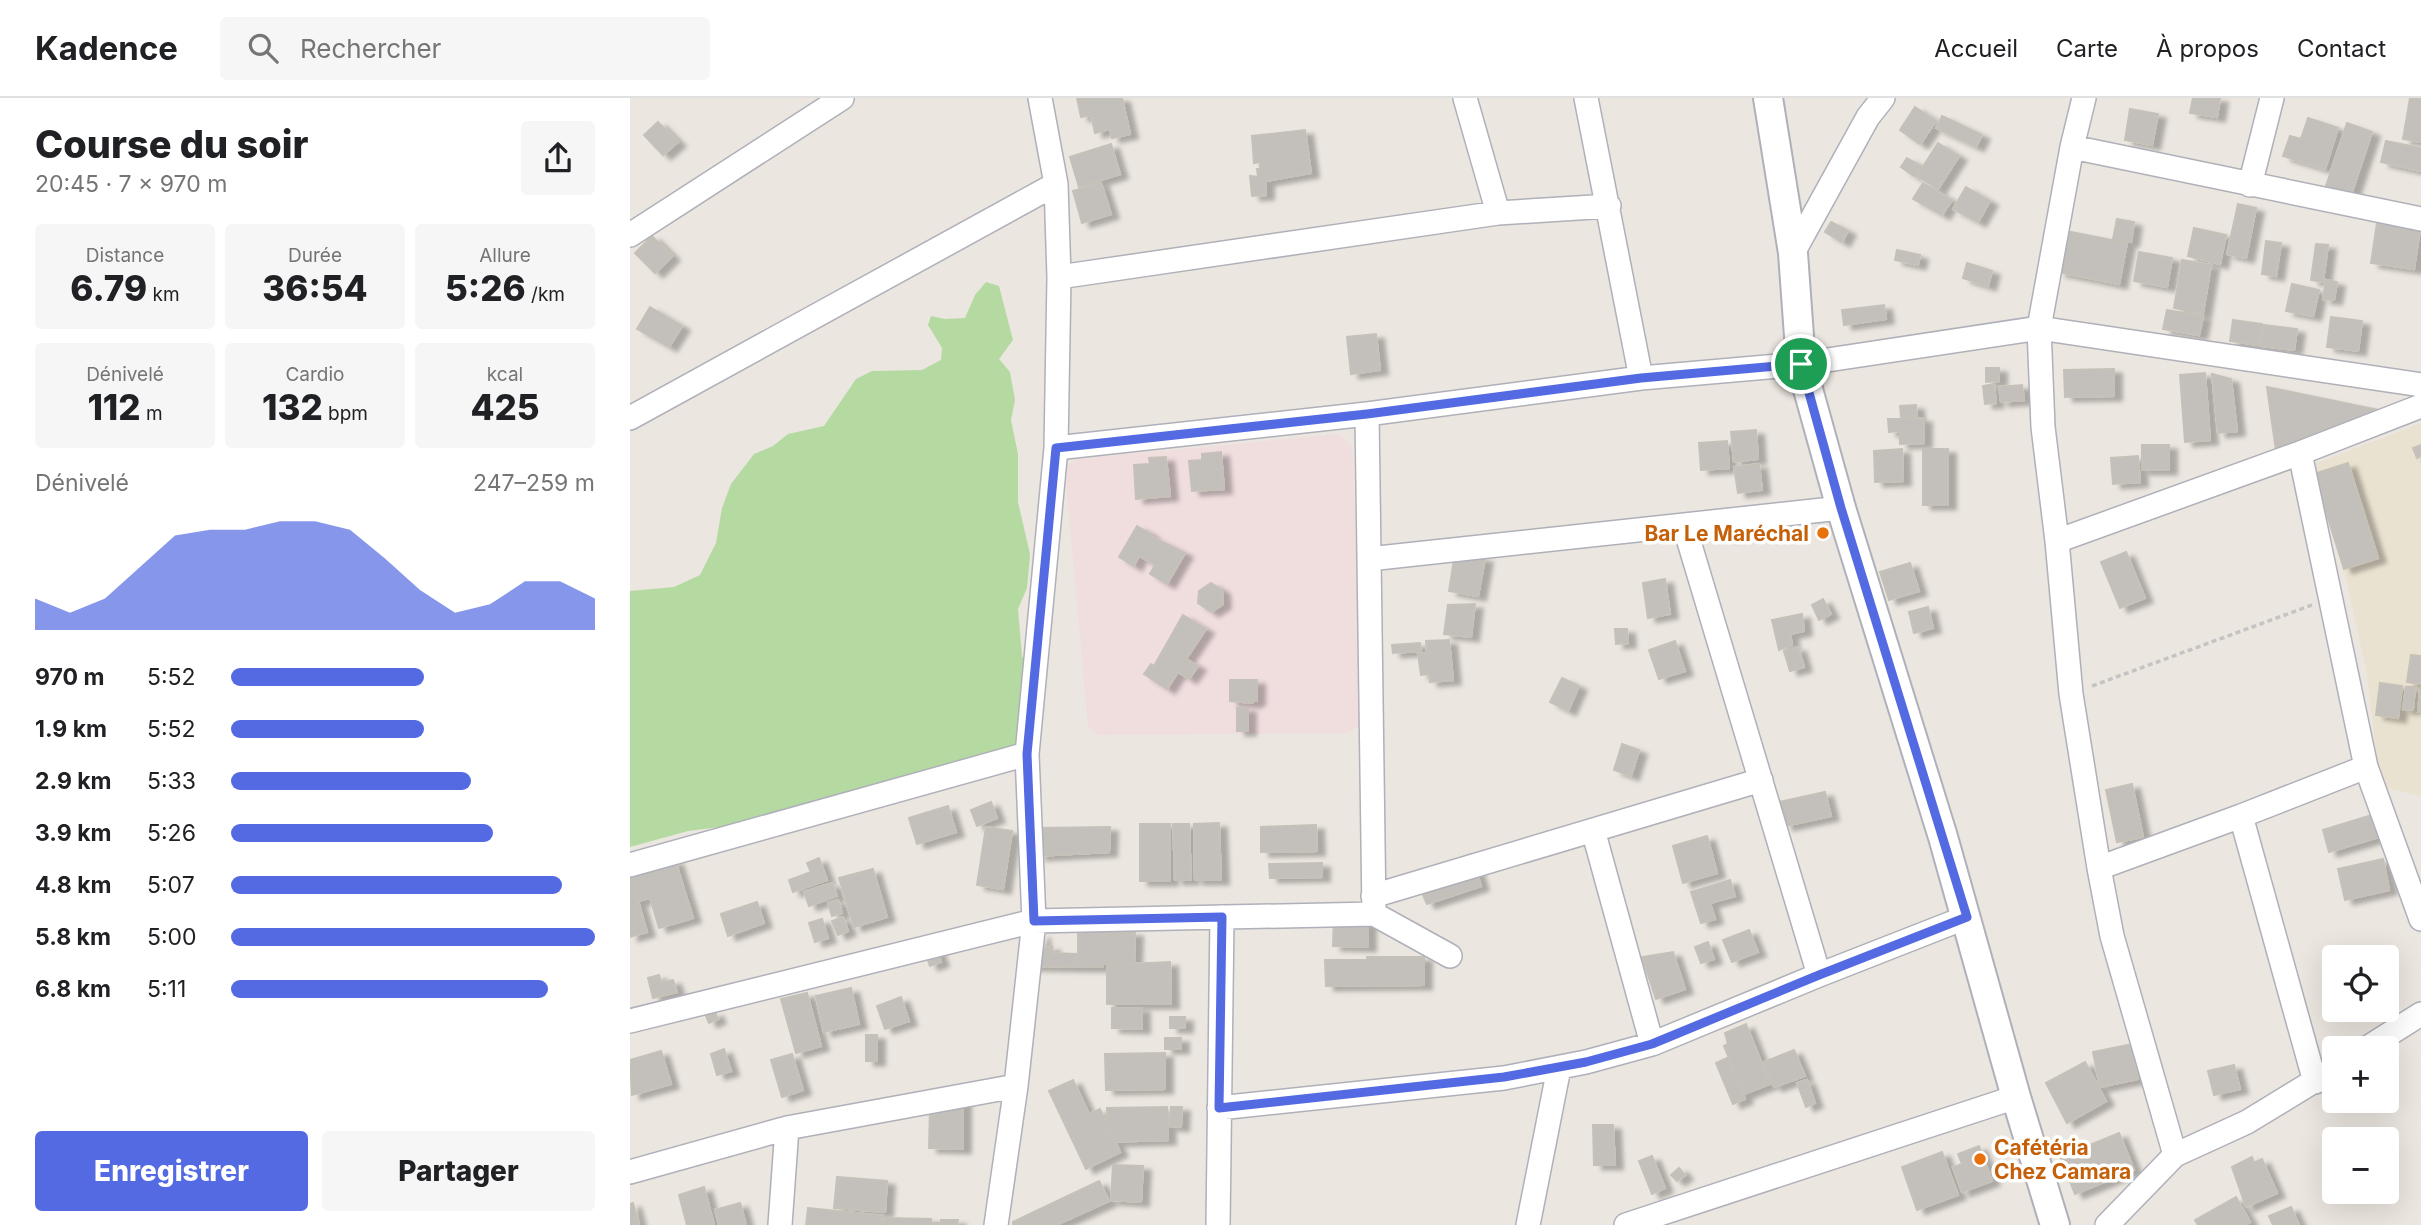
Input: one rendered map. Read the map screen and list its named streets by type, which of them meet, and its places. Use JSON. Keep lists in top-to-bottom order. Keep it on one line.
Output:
{"places":["Bar Le Maréchal","Cafétéria Chez Camara"],"page":{"header":"Kadence","search":"Rechercher","nav":["Accueil","Carte","À propos","Contact"],"heading":["Course du soir","20:45 · 7 × 970 m"],"stats":[["Distance","6.79 km"],["Durée","36:54"],["Allure","5:26 /km"],["Dénivelé","112 m"],["Cardio","132 bpm"],["kcal","425"]],"chart":["Dénivelé","247–259 m"],"list":[{"name":"970 m","note":"5:52"},{"name":"1.9 km","note":"5:52"},{"name":"2.9 km","note":"5:33"},{"name":"3.9 km","note":"5:26"},{"name":"4.8 km","note":"5:07"},{"name":"5.8 km","note":"5:00"},{"name":"6.8 km","note":"5:11"}],"map_buttons":["+","−"],"buttons":["Enregistrer","Partager"]}}
